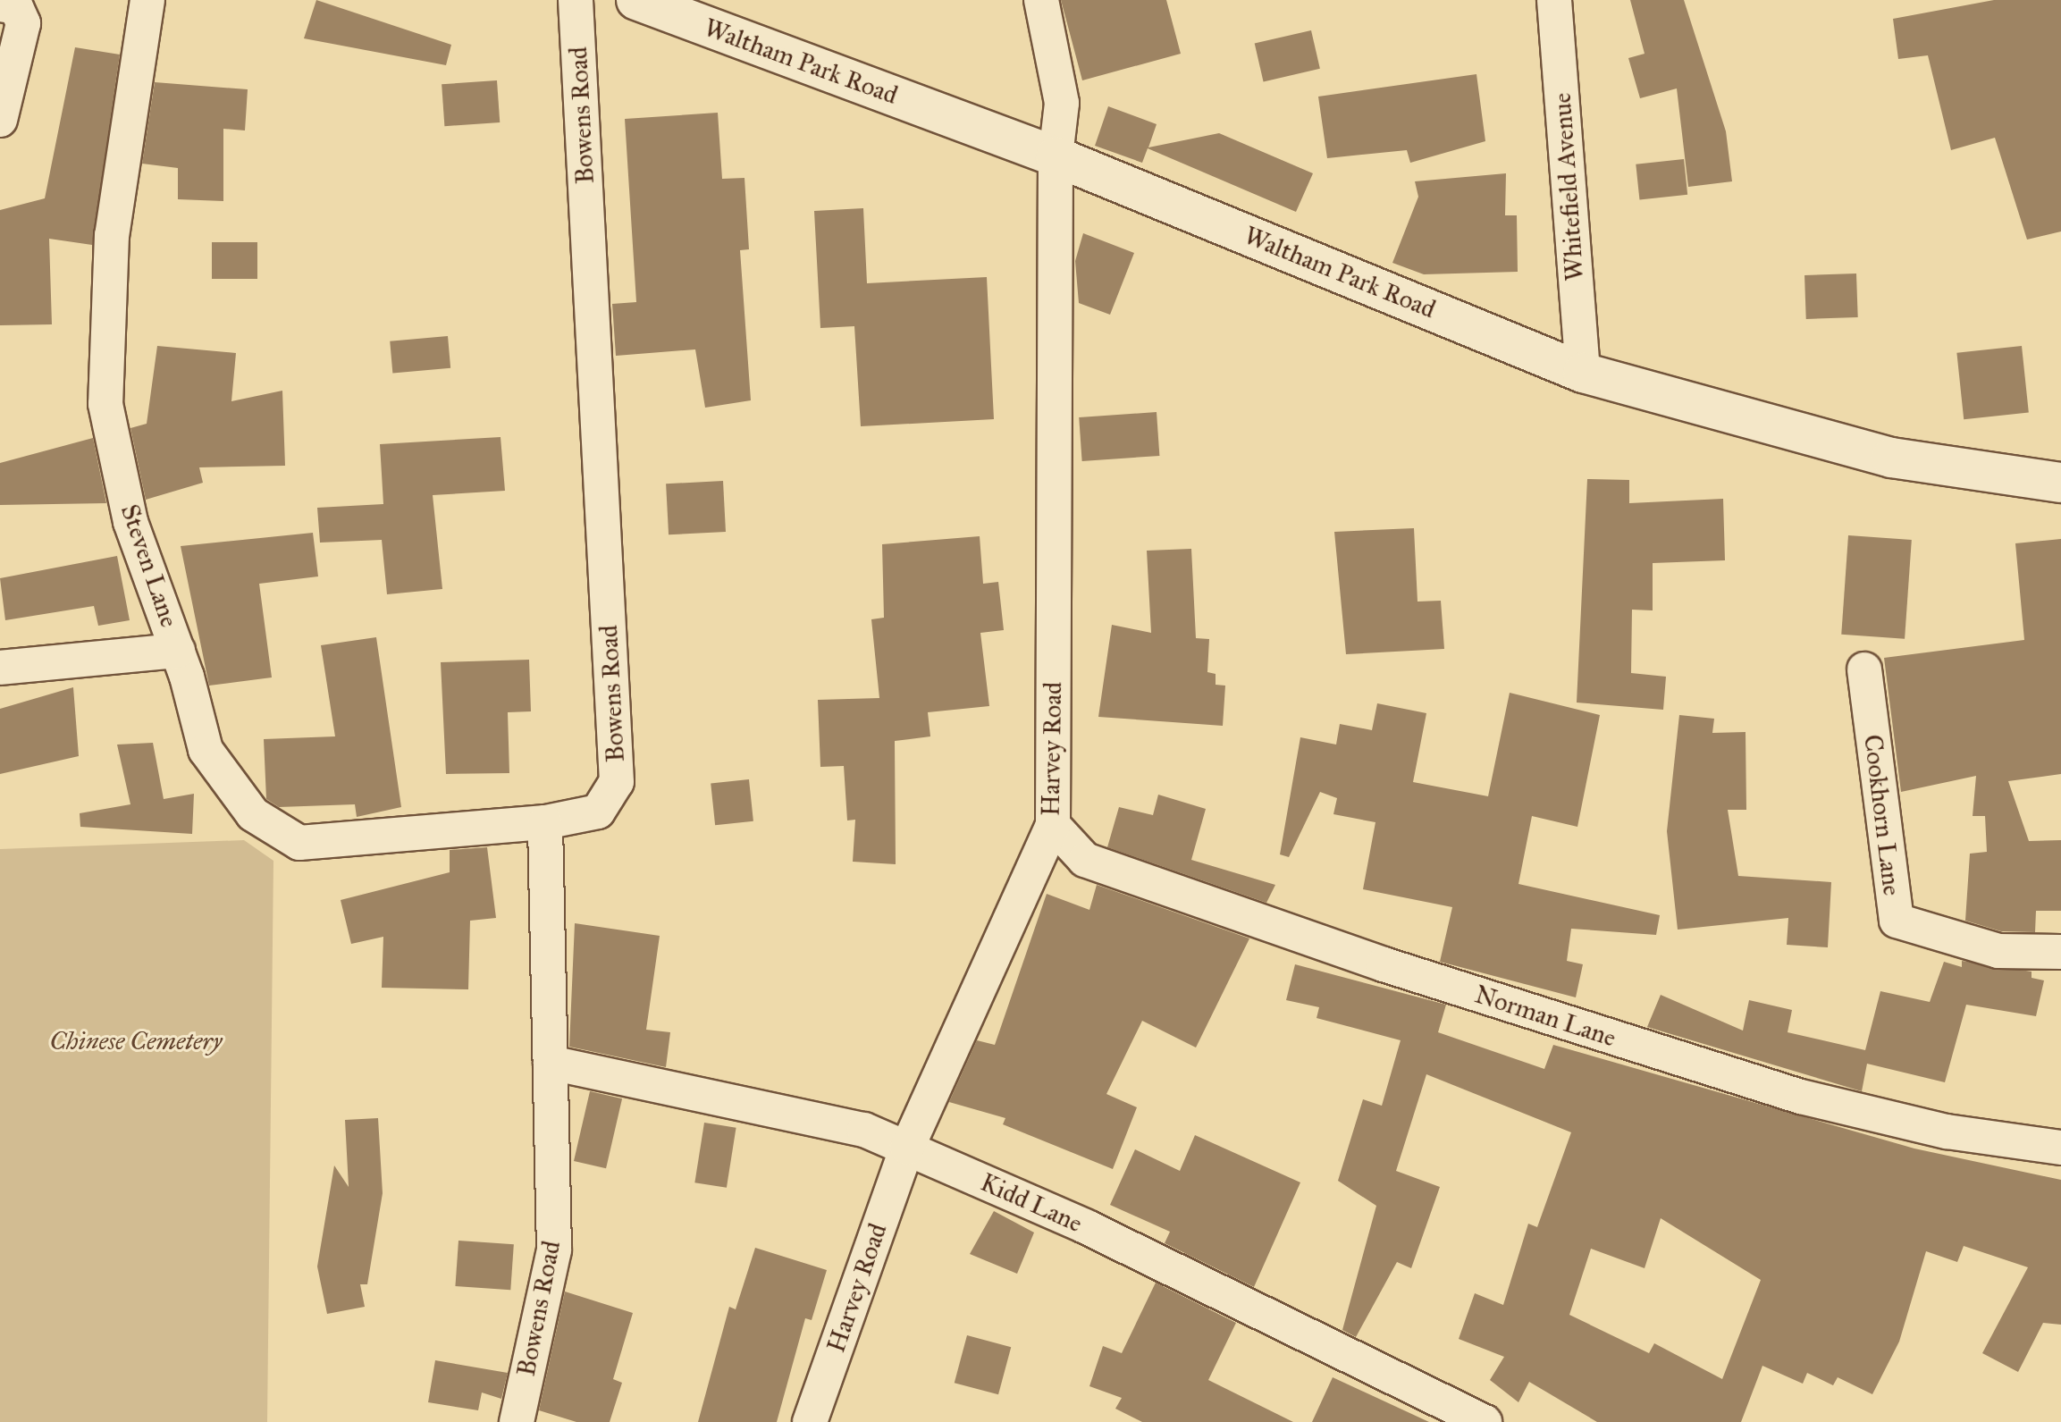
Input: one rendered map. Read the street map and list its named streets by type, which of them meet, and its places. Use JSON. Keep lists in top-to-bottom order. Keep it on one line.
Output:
{"streets":{"main road":["Waltham Park Road"],"street":["Bowens Road","Whitefield Avenue","Steven Lane","Harvey Road","Cookhorn Lane","Norman Lane","Kidd Lane"]},"crossings":[["Waltham Park Road","Whitefield Avenue"],["Waltham Park Road","Harvey Road"],["Bowens Road","Steven Lane"],["Bowens Road","Kidd Lane"],["Harvey Road","Norman Lane"],["Harvey Road","Kidd Lane"]],"parks":["Chinese Cemetery"]}
